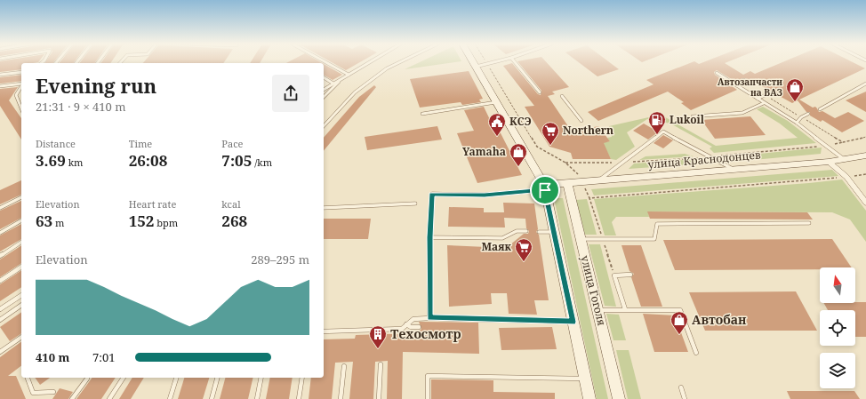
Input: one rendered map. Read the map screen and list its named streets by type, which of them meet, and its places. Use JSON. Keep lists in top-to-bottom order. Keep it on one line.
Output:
{"streets":{"main road":["улица Краснодонцев","улица Гоголя"]},"crossings":[["улица Краснодонцев","улица Гоголя"]],"places":{"shop":["Автозапчасти на ВАЗ","Yamaha","Автобан"],"fuel station":["Lukoil"],"public building":["КСЭ"],"supermarket":["Northern","Маяк"],"building":["Техосмотр"]},"north":"top","page":{"heading":["Evening run","21:31 · 9 × 410 m"],"stats":[["Distance","3.69 km"],["Time","26:08"],["Pace","7:05 /km"],["Elevation","63 m"],["Heart rate","152 bpm"],["kcal","268"]],"chart":["Elevation","289–295 m"],"list":[{"name":"410 m","note":"7:01"}]}}
